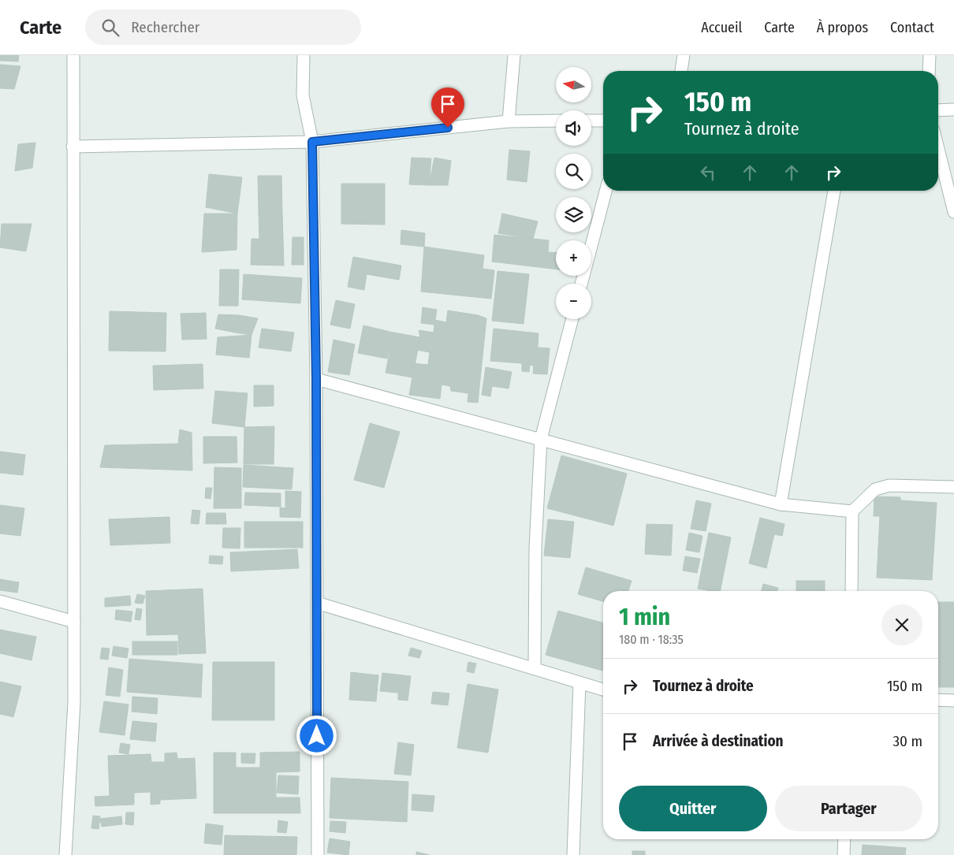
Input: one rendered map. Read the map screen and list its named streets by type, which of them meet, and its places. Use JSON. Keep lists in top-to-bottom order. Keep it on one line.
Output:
{"north":"left","page":{"header":"Carte","search":"Rechercher","nav":["Accueil","Carte","À propos","Contact"],"map_buttons":["+","−"],"turn":["150 m","Tournez à droite"],"heading":["1 min","180 m · 18:35"],"list":[{"name":"Tournez à droite","value":"150 m"},{"name":"Arrivée à destination","value":"30 m"}],"buttons":["Quitter","Partager"]}}
